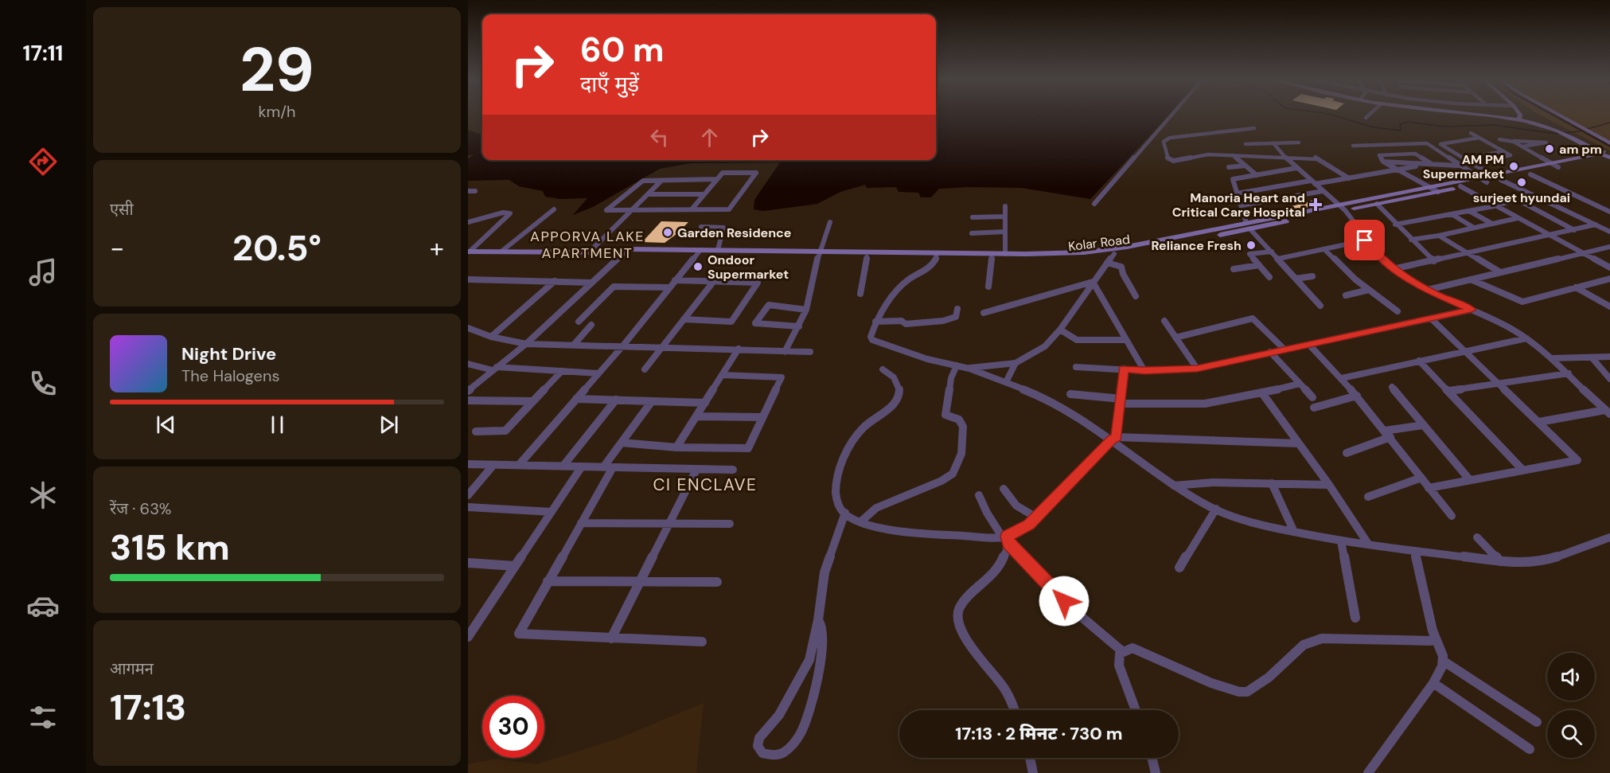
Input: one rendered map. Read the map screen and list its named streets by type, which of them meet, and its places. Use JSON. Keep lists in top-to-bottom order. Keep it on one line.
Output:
{"streets":{"main road":["Kolar Road"]},"districts":["APPORVA LAKE APARTMENT","CI ENCLAVE"],"places":{"other":["am pm","AM PM Supermarket","surjeet hyundai","Garden Residence","Reliance Fresh","Ondoor Supermarket"],"health":["Manoria Heart and Critical Care Hospital"]},"page":{"tabs":"17:11","tile":[["29","km/h"],"एसी",["रेंज · 63%","315 km"],["आगमन","17:13"]],"turn":["60 m","दाएँ मुड़ें"],"heat":["−","20.5°","+"],"song":["Night Drive","The Halogens"],"limit":"30","trip":"17:13 · 2 मिनट · 730 m"}}
